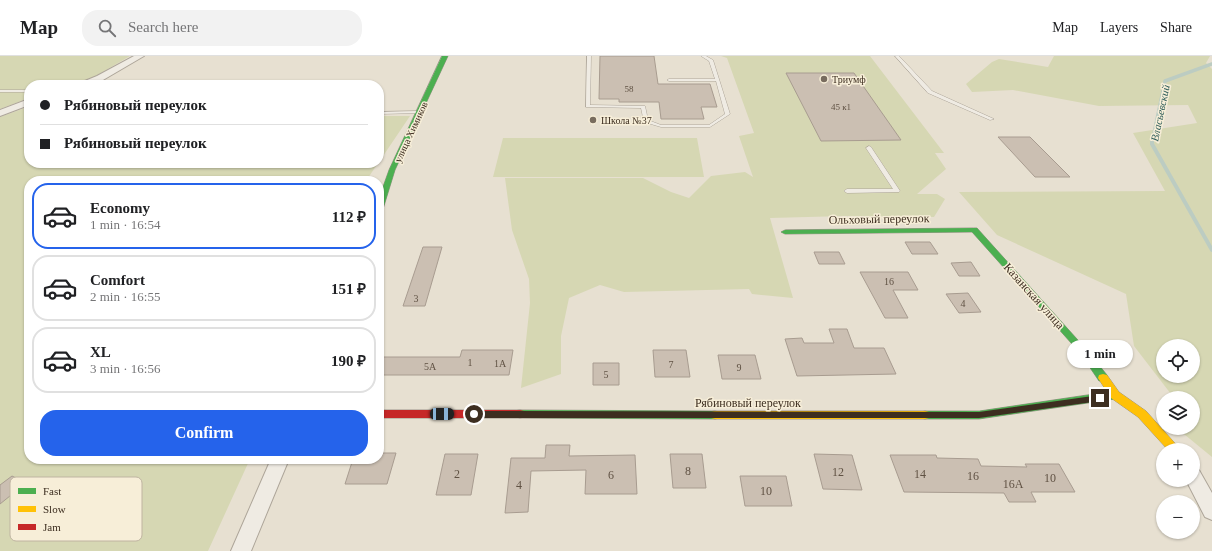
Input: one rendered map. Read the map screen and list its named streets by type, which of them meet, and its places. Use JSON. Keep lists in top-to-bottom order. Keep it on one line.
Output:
{"streets":{"street":["улица Химиков","Ольховый переулок","Казанская улица","Рябиновый переулок"]},"crossings":[["Ольховый переулок","Казанская улица"],["Казанская улица","Рябиновый переулок"]],"water":["Власьевский"],"places":["Триумф","Школа №37"],"house_numbers":["58","45 к1","16","3","4","1","1А","7","5А","9","5","8","12","2","14","6","16","10","16А","4","10"],"legend":["Fast","Slow","Jam"],"page":{"header":"Map","search":"Search here","nav":["Map","Layers","Share"],"banner":["Рябиновый переулок","Рябиновый переулок"],"list":[{"name":"Economy","note":"1 min · 16:54","value":"112 ₽"},{"name":"Comfort","note":"2 min · 16:55","value":"151 ₽"},{"name":"XL","note":"3 min · 16:56","value":"190 ₽"}],"map_buttons":["+","−"],"bubble":"1 min","buttons":"Confirm"}}
